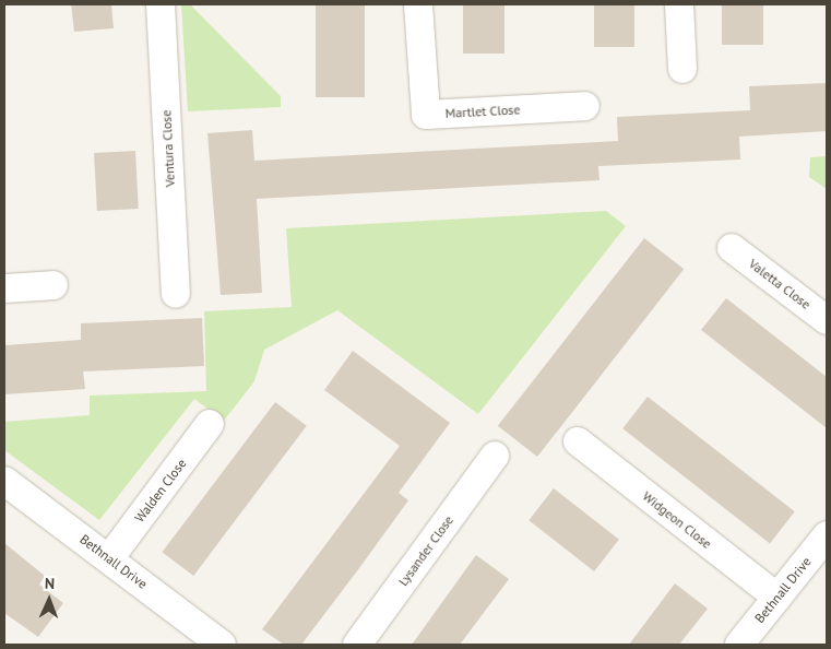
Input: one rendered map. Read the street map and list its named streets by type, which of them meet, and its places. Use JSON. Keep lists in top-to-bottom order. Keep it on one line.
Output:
{"streets":{"street":["Martlet Close","Ventura Close","Valetta Close","Walden Close","Widgeon Close","Lysander Close","Bethnall Drive"]},"crossings":[["Walden Close","Bethnall Drive"],["Widgeon Close","Bethnall Drive"]],"north":"top"}
